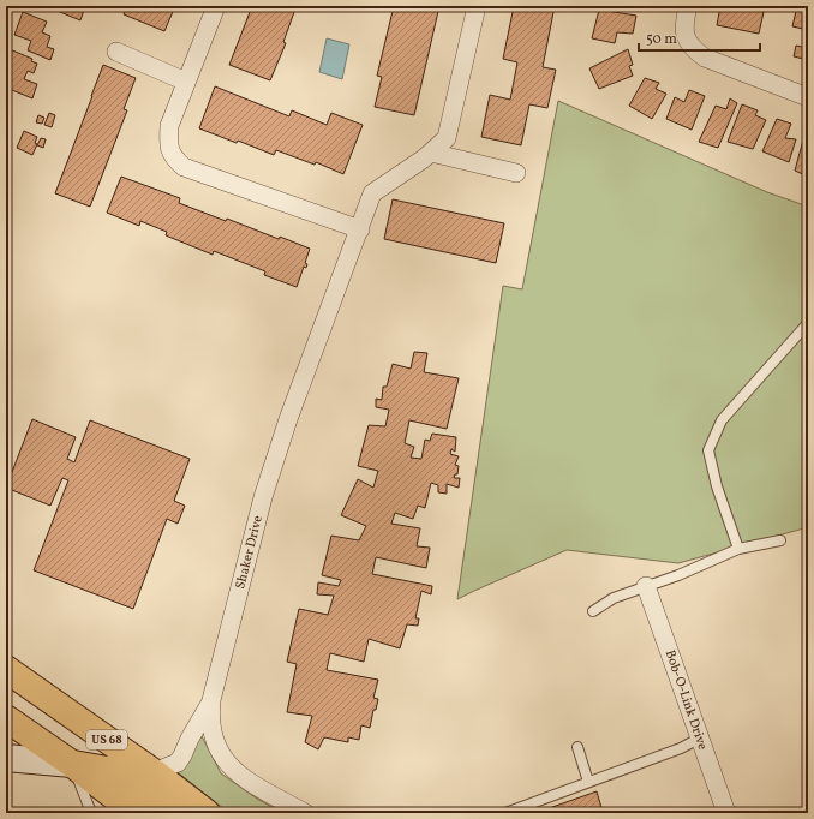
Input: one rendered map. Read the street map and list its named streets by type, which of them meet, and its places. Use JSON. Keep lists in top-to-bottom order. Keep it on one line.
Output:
{"streets":{"main road":["US 68"],"street":["Shaker Drive","Bob-O-Link Drive"]},"scale_bar":"50 m"}
